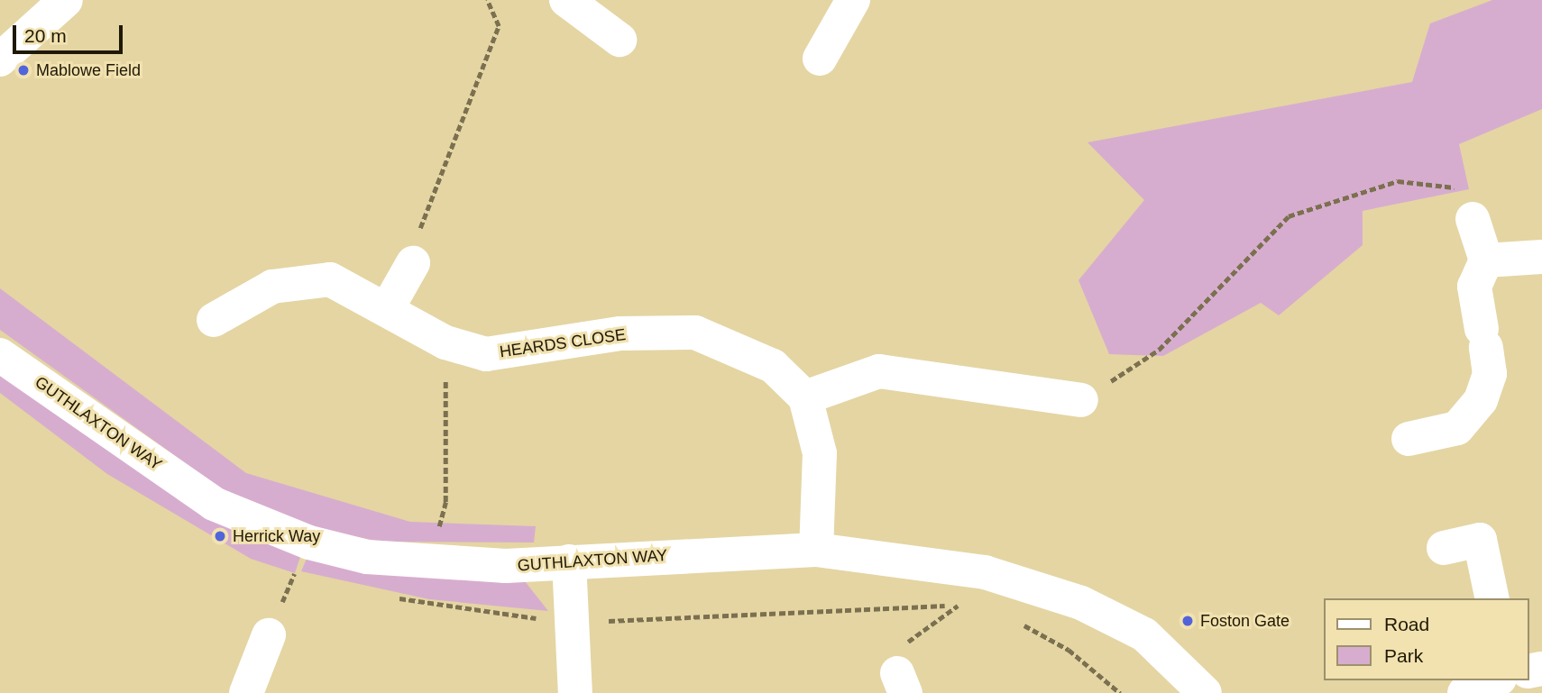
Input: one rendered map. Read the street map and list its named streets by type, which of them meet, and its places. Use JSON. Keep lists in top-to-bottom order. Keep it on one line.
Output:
{"streets":{"street":["HEARDS CLOSE","GUTHLAXTON WAY"]},"places":["Mablowe Field","Herrick Way","Foston Gate"],"legend":["Road","Park"],"scale_bar":"20 m"}
